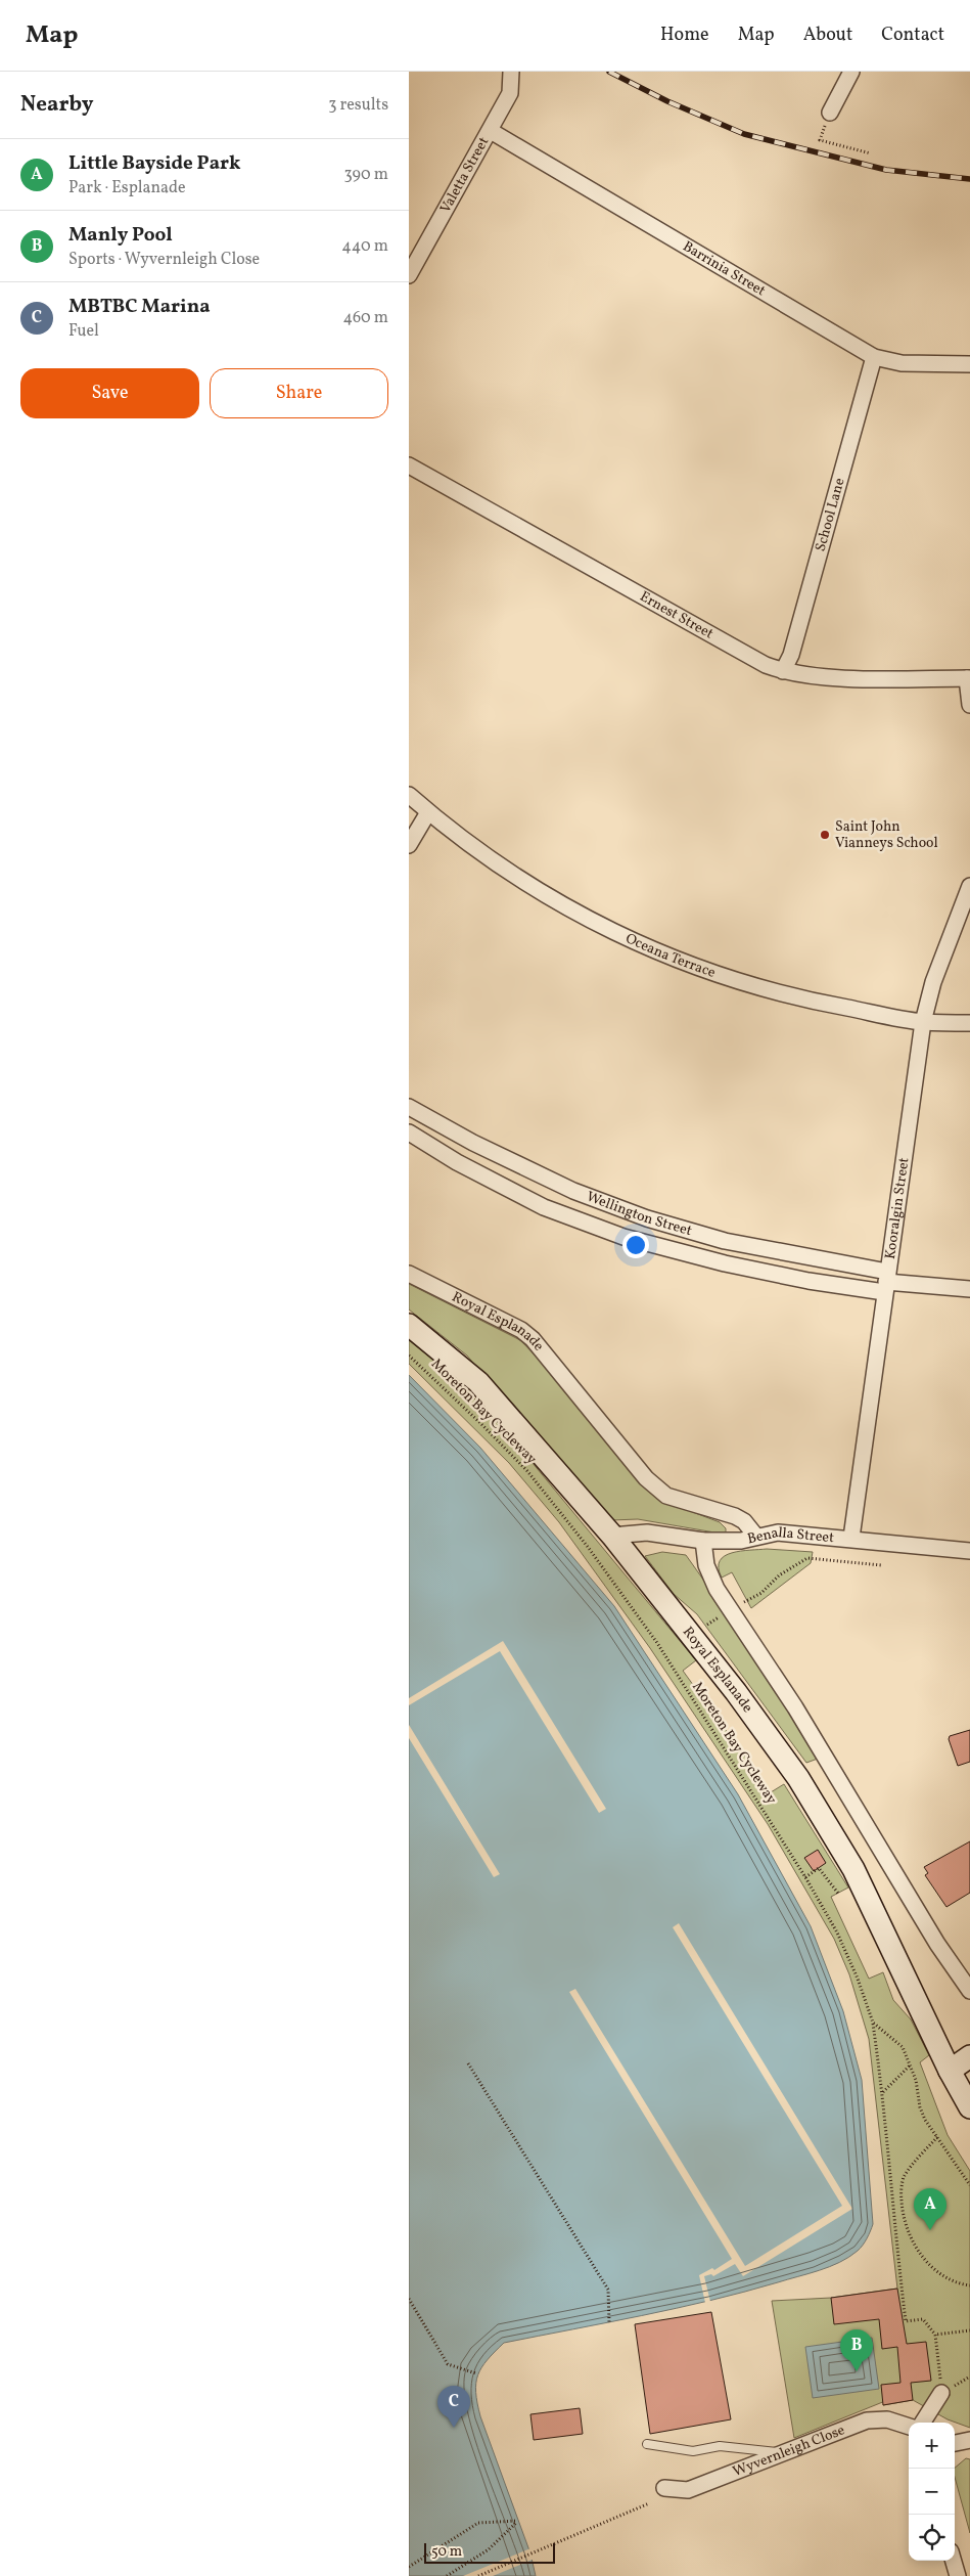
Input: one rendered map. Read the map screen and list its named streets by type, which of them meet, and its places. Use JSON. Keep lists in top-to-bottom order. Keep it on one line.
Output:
{"streets":{"street":["Valetta Street","Barrinia Street","School Lane","Ernest Street","Oceana Terrace","Kooralgin Street","Wellington Street","Royal Esplanade","Benalla Street","Wyvernleigh Close"],"path":["Moreton Bay Cycleway"]},"crossings":[["Valetta Street","Barrinia Street"],["Barrinia Street","School Lane"],["School Lane","Ernest Street"],["Oceana Terrace","Kooralgin Street"],["Kooralgin Street","Wellington Street"],["Kooralgin Street","Benalla Street"],["Royal Esplanade","Benalla Street"]],"places":["Saint John Vianneys School"],"scale_bar":"50 m","page":{"header":"Map","nav":["Home","Map","About","Contact"],"heading":["Nearby","3 results"],"list":[{"mark":"A","name":"Little Bayside Park","note":"Park · Esplanade","value":"390 m"},{"mark":"B","name":"Manly Pool","note":"Sports · Wyvernleigh Close","value":"440 m"},{"mark":"C","name":"MBTBC Marina","note":"Fuel","value":"460 m"}],"buttons":["Save","Share"],"pins":["A","B","C"],"map_buttons":["+","−"],"scale":"50 m"}}
